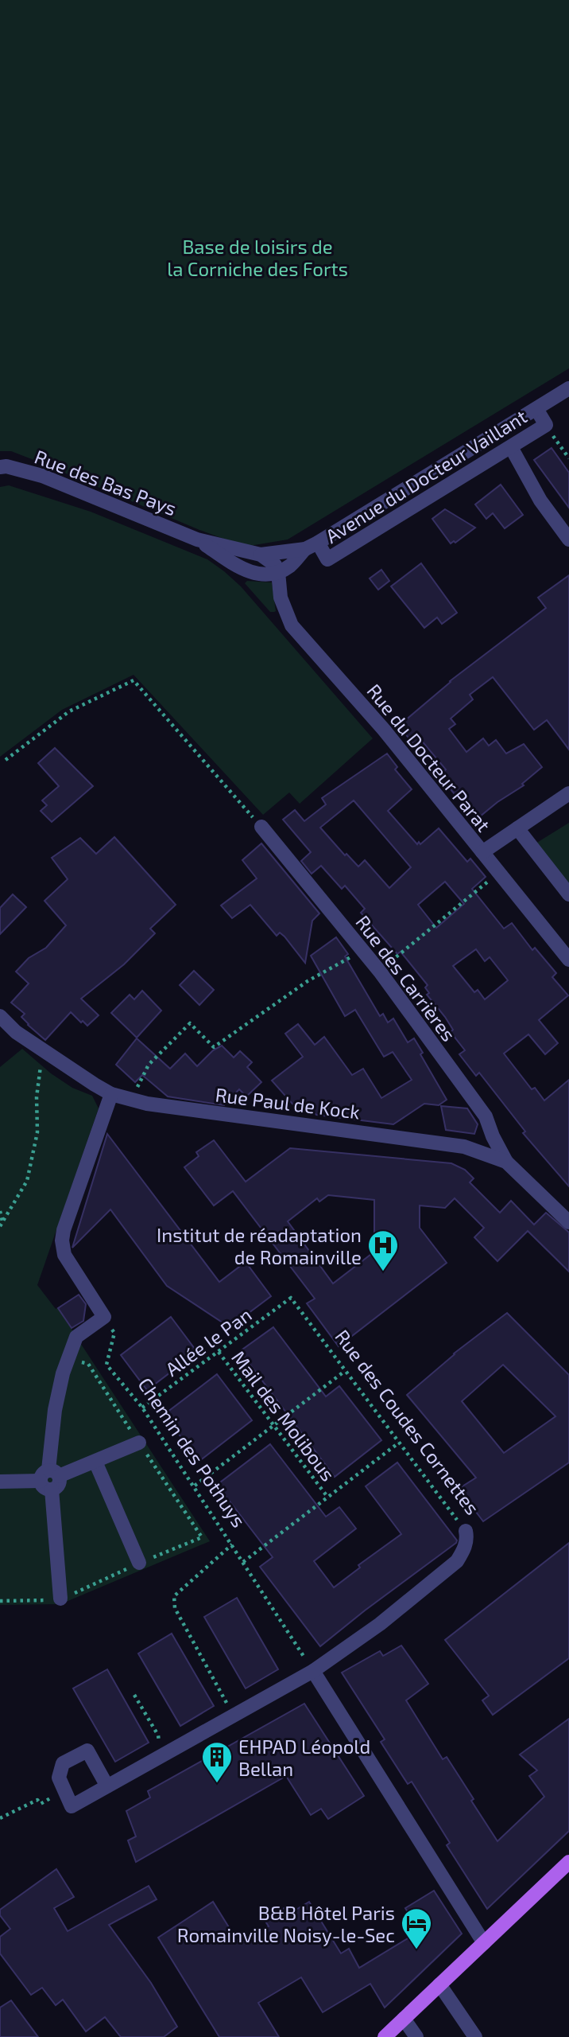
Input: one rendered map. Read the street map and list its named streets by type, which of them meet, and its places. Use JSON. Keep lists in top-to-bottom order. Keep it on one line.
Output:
{"streets":{"street":["Avenue du Docteur Vaillant","Rue des Bas Pays","Rue du Docteur Parat","Rue des Carrières","Rue Paul de Kock","Rue des Coudes Cornettes"],"path":["Allée le Pan","Mail des Molibous","Chemin des Pothuys"]},"crossings":[["Avenue du Docteur Vaillant","Rue des Bas Pays"],["Avenue du Docteur Vaillant","Rue du Docteur Parat"],["Rue des Bas Pays","Rue du Docteur Parat"],["Rue des Carrières","Rue Paul de Kock"],["Allée le Pan","Mail des Molibous"],["Allée le Pan","Rue des Coudes Cornettes"],["Allée le Pan","Chemin des Pothuys"],["Rue des Coudes Cornettes","Chemin des Pothuys"]],"parks":["Base de loisirs de la Corniche des Forts"],"places":{"hospital":["Institut de réadaptation de Romainville"],"building":["EHPAD Léopold Bellan"],"hotel":["B&B Hôtel Paris Romainville Noisy-le-Sec"]}}
